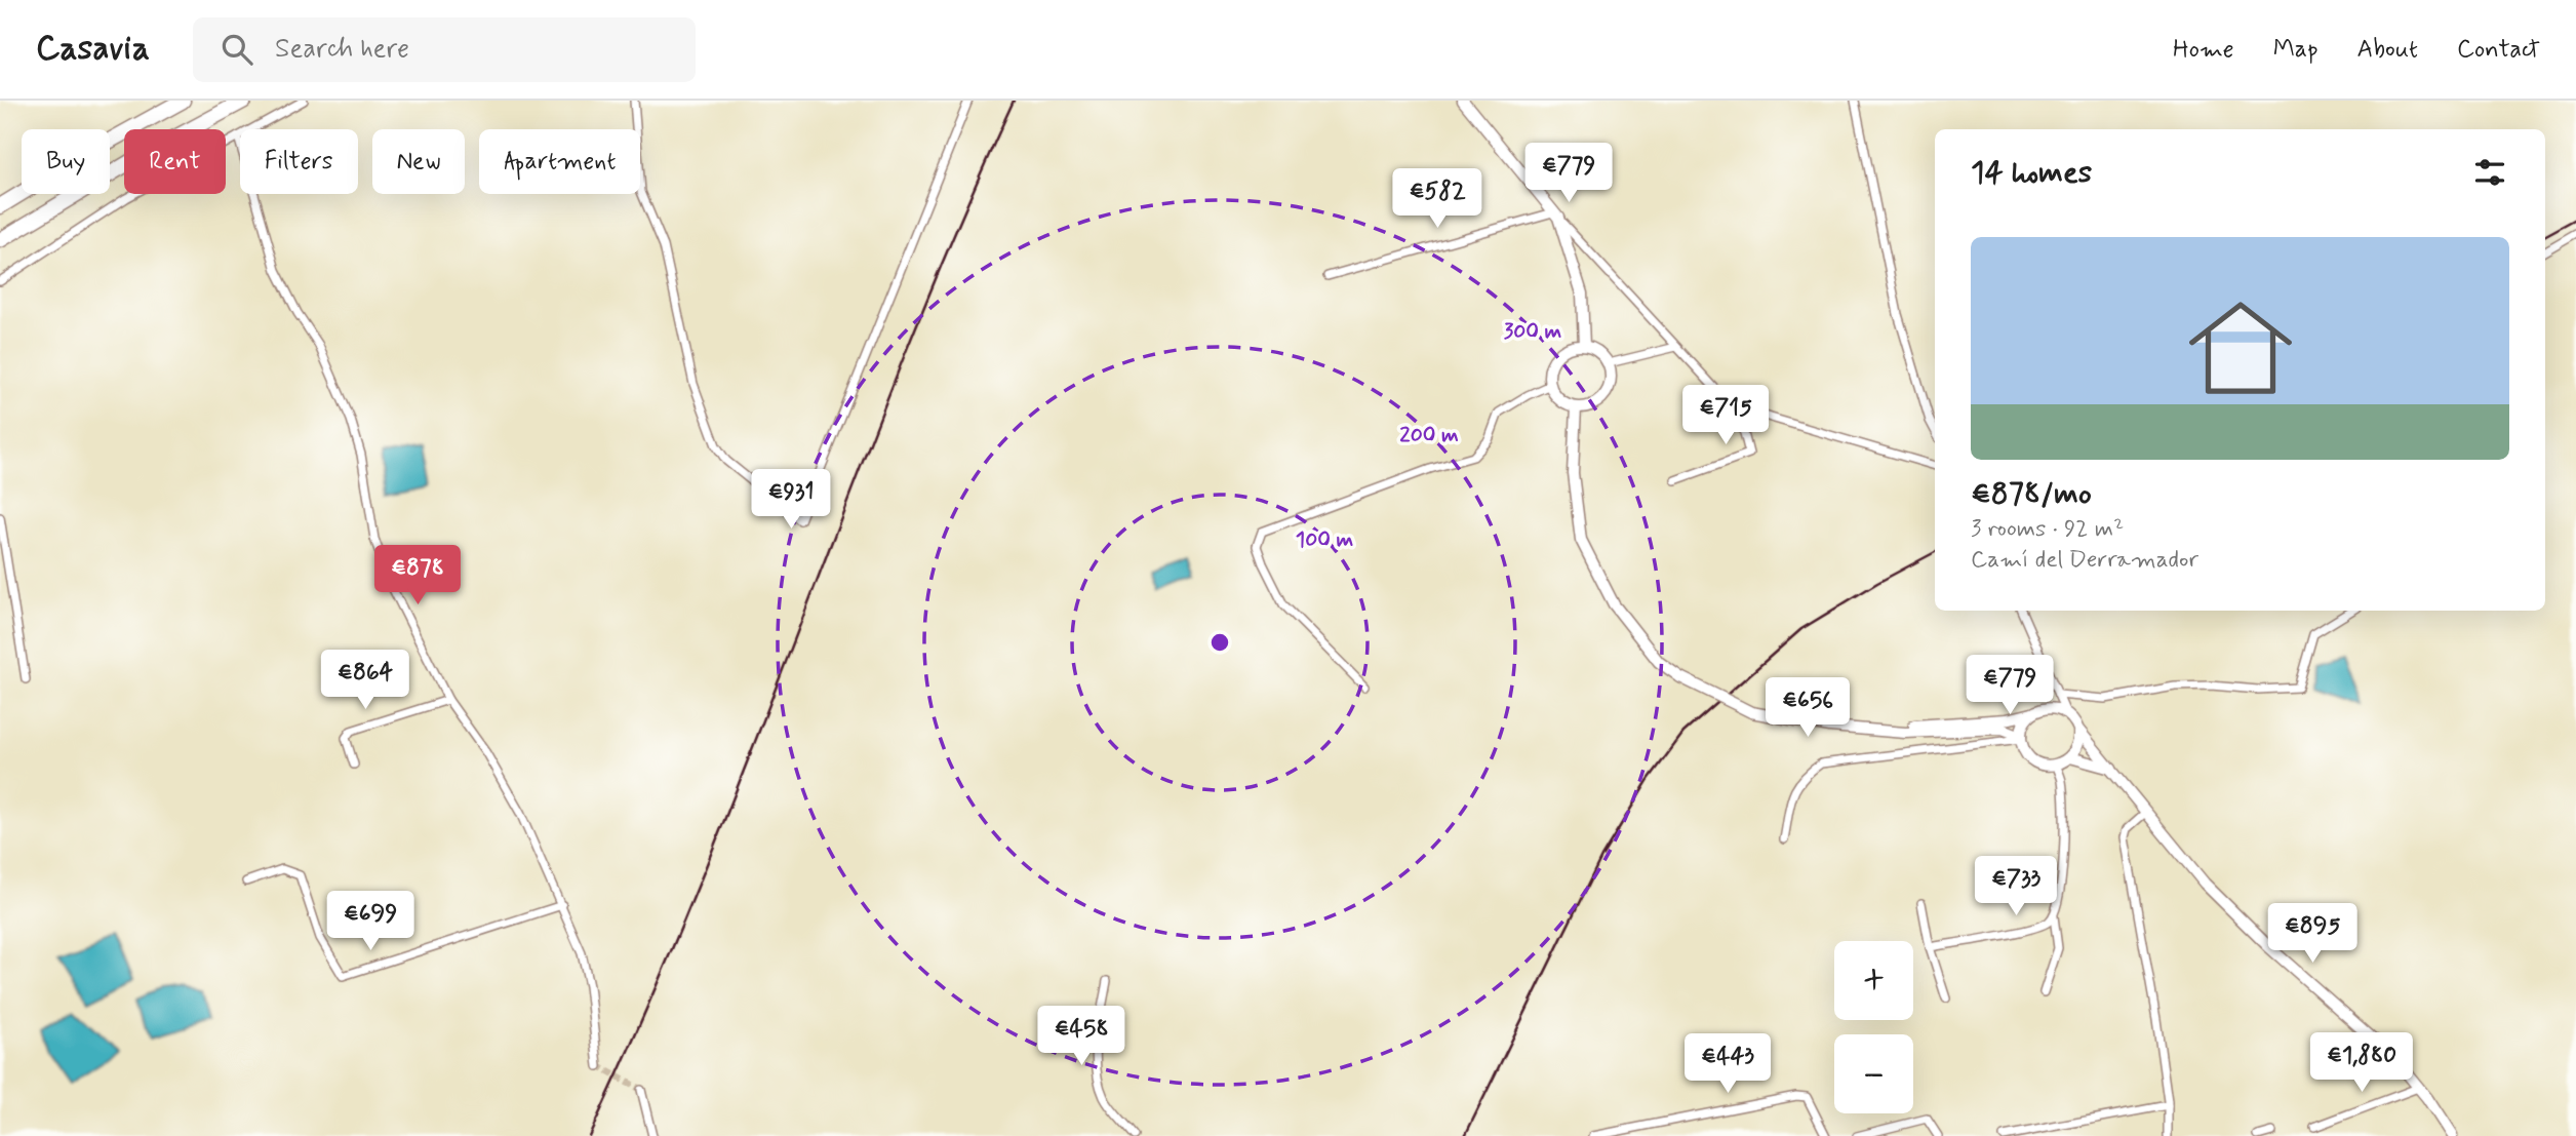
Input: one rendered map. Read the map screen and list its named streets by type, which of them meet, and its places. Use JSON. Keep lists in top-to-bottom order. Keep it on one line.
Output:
{"page":{"header":"Casavia","search":"Search here","nav":["Home","Map","About","Contact"],"chip":["Buy","Rent","Filters","New","Apartment"],"heading":"14 homes","price":["€779","€582","€715","€931","€878","€864","€779","€656","€733","€699","€895","€458","€1,880","€443"],"list":[{"name":"€878/mo","note":"3 rooms · 92 m² · Camí del Derramador"}],"map_buttons":["+","−"]},"rings":["300 m","200 m","100 m"]}
